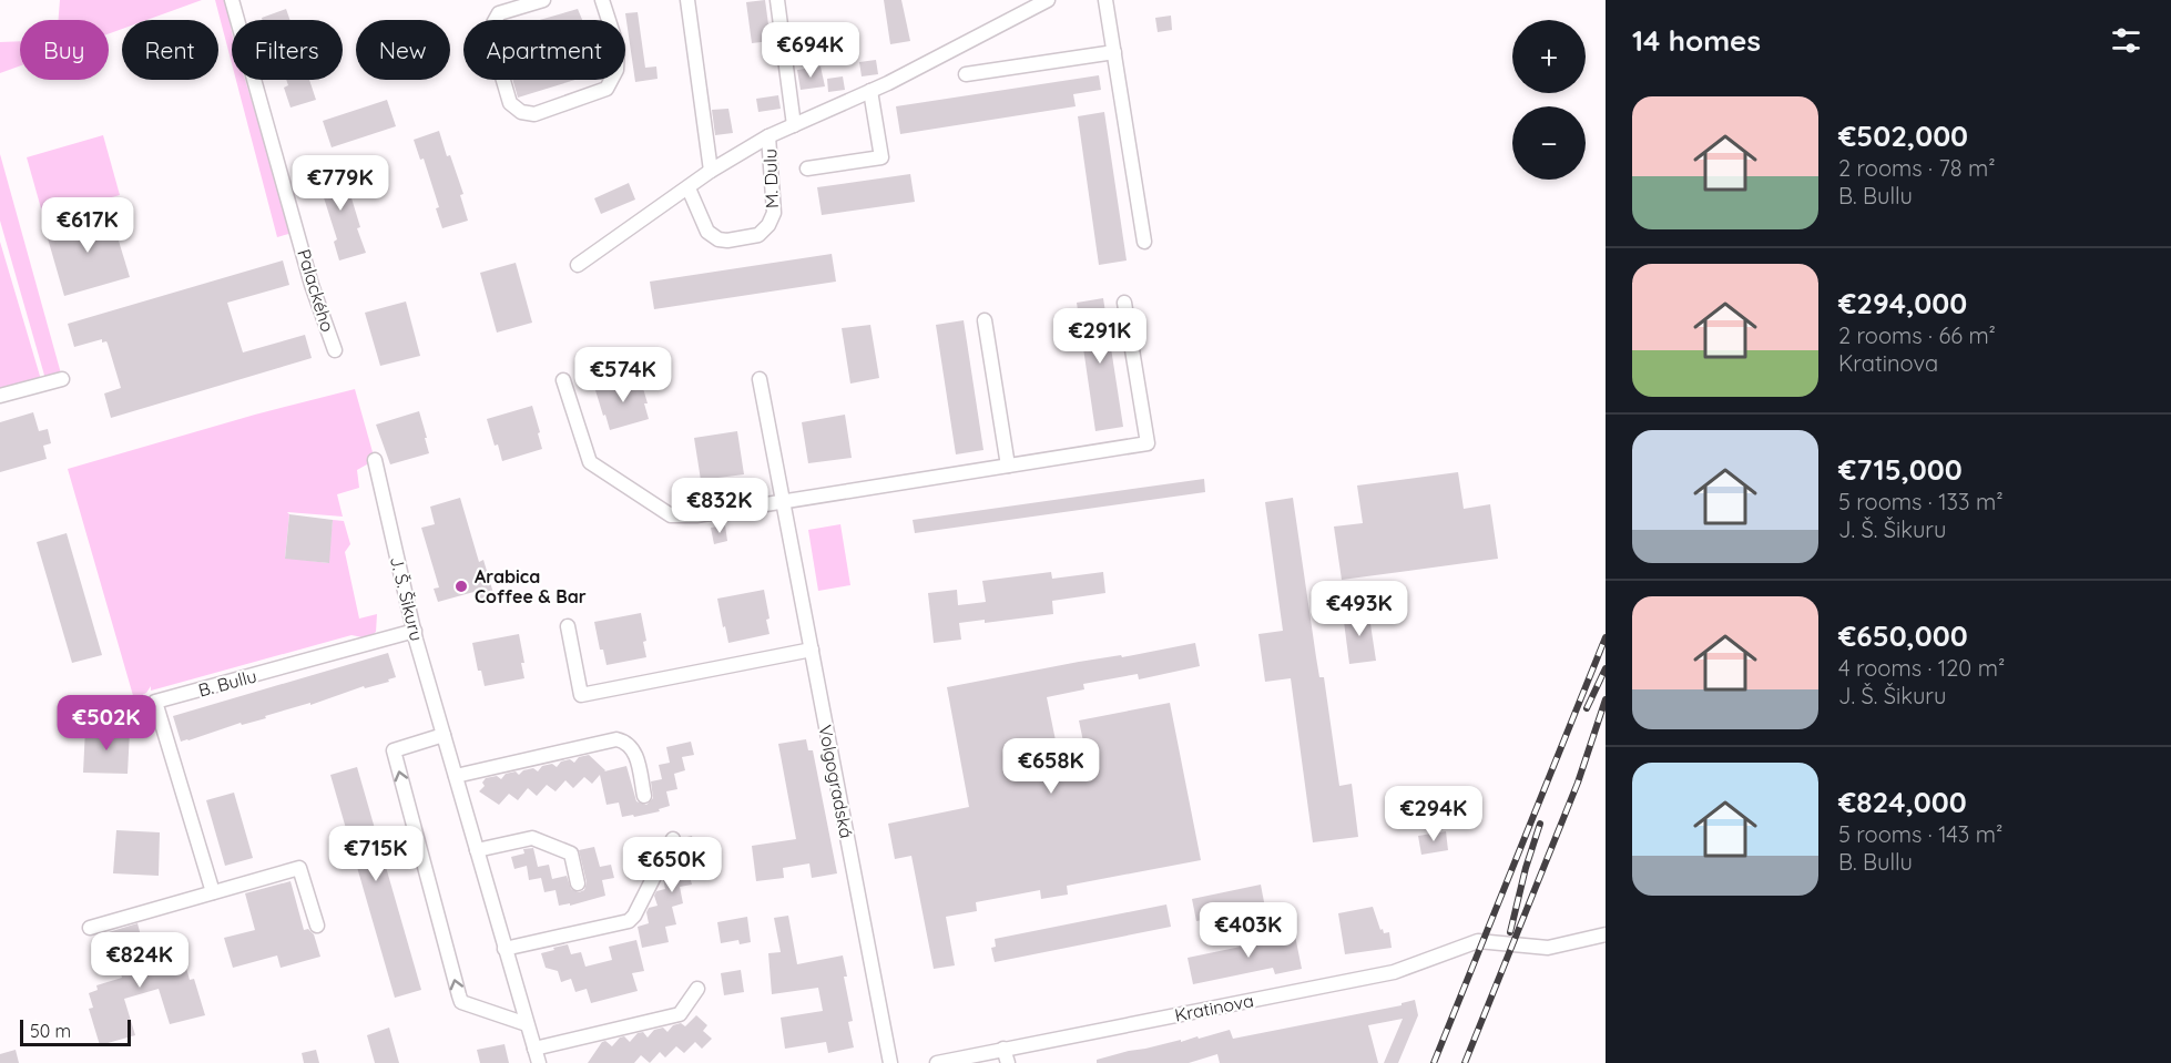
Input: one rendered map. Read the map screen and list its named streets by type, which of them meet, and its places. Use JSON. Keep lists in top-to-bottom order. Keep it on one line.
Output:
{"streets":{"street":["M. Dulu","Palackého","J. Š. Šikuru","B. Bullu","Volgogradská","Kratinova"]},"crossings":[["J. Š. Šikuru","B. Bullu"]],"places":["Arabica Coffee & Bar"],"scale_bar":"50 m","page":{"heading":"14 homes","map_buttons":["+","−"],"chip":["Buy","Rent","Filters","New","Apartment"],"price":["€694K","€779K","€617K","€291K","€574K","€832K","€493K","€502K","€658K","€294K","€715K","€650K","€403K","€824K"],"list":[{"name":"€502,000","note":"2 rooms · 78 m² · B. Bullu"},{"name":"€294,000","note":"2 rooms · 66 m² · Kratinova"},{"name":"€715,000","note":"5 rooms · 133 m² · J. Š. Šikuru"},{"name":"€650,000","note":"4 rooms · 120 m² · J. Š. Šikuru"},{"name":"€824,000","note":"5 rooms · 143 m² · B. Bullu"}],"scale":"50 m"}}
